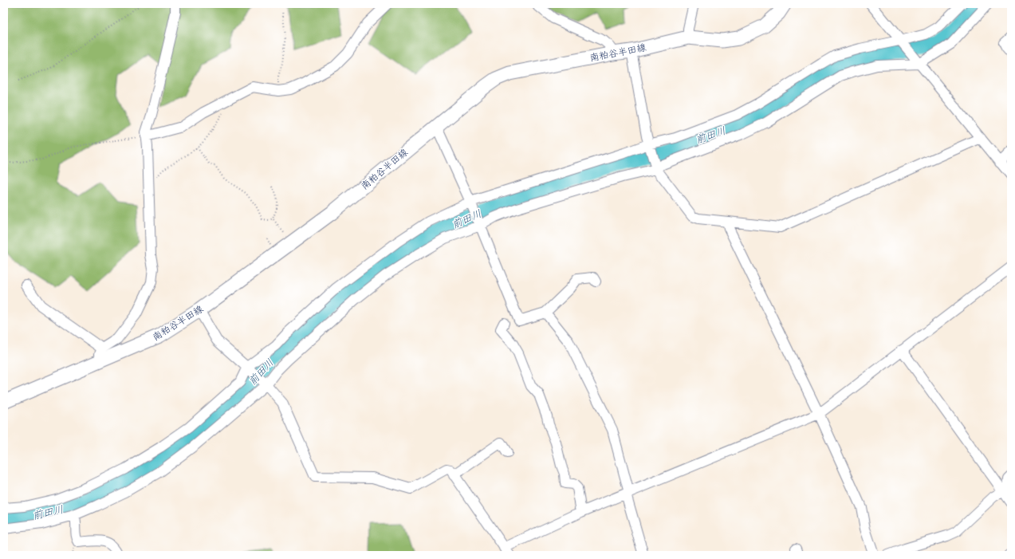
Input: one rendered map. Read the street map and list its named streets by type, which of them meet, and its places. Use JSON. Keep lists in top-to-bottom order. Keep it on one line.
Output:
{"streets":{"main road":["南粕谷半田線"]},"water":["前田川"]}
